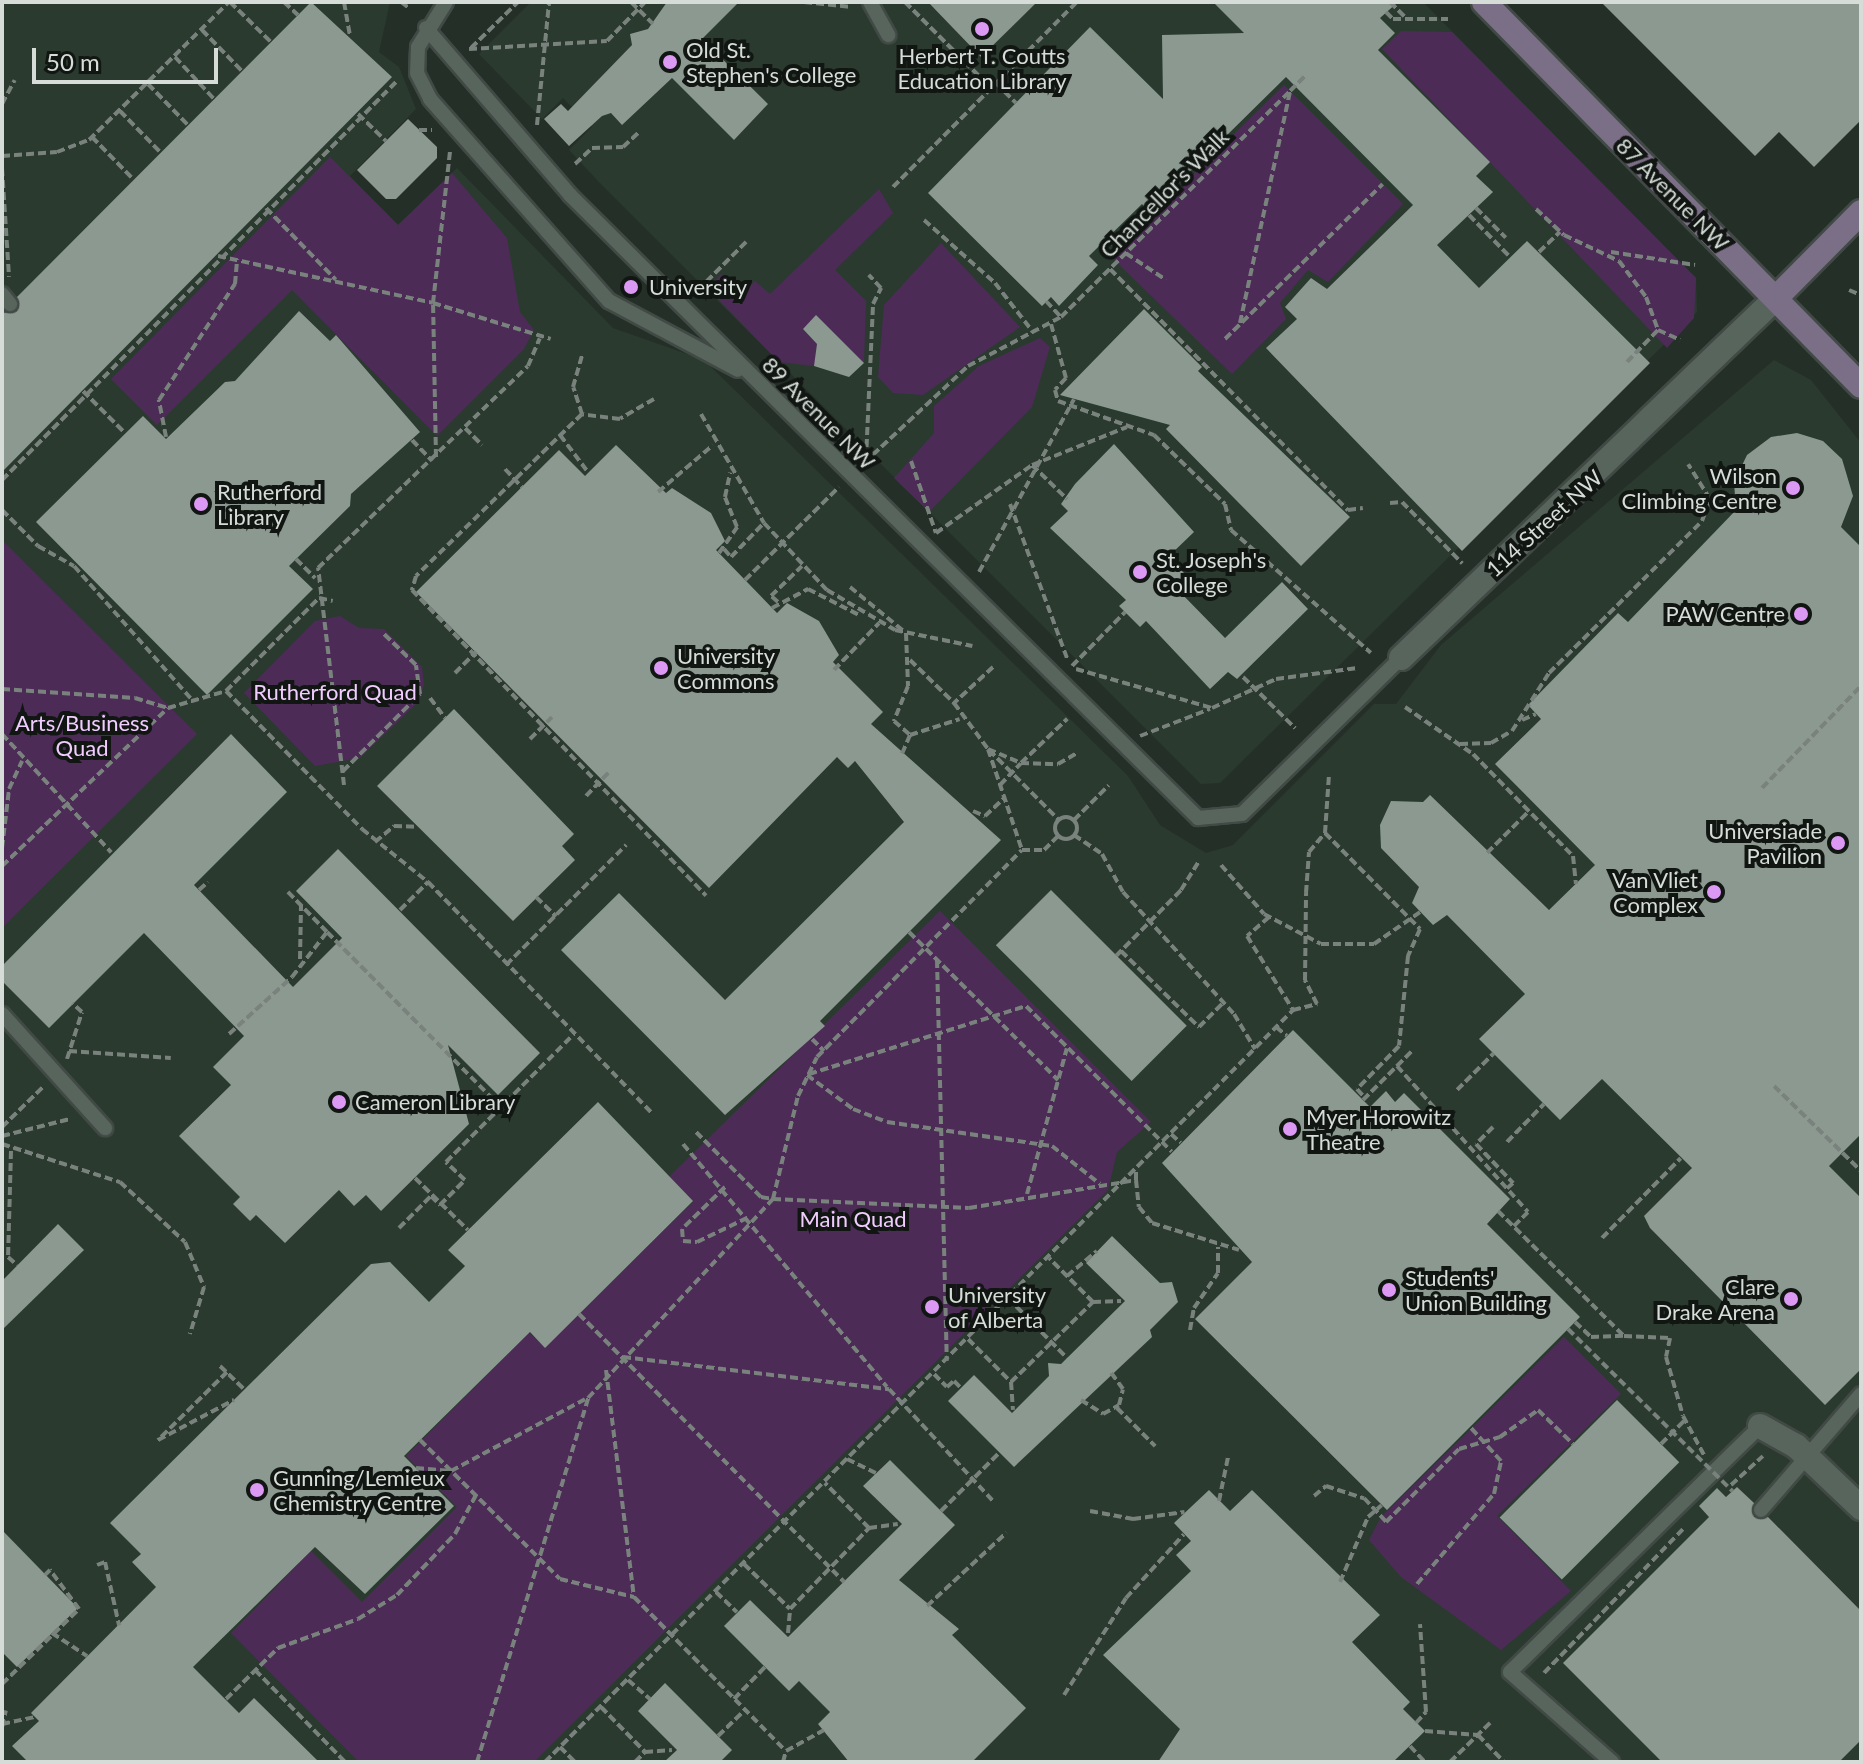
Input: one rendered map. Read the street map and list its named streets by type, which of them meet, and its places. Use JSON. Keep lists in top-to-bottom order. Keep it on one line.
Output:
{"streets":{"main road":["87 Avenue NW","114 Street NW"],"lane":["89 Avenue NW"],"path":["Chancellor's Walk"]},"crossings":[["87 Avenue NW","114 Street NW"],["89 Avenue NW","114 Street NW"]],"parks":["Rutherford Quad","Arts/Business Quad","Main Quad"],"places":["Herbert T. Coutts Education Library","Old St. Stephen's College","University","Wilson Climbing Centre","Rutherford Library","St. Joseph's College","PAW Centre","University Commons","Universiade Pavilion","Van Vliet Complex","Cameron Library","Myer Horowitz Theatre","Students' Union Building","Clare Drake Arena","University of Alberta","Gunning/Lemieux Chemistry Centre"],"scale_bar":"50 m"}
